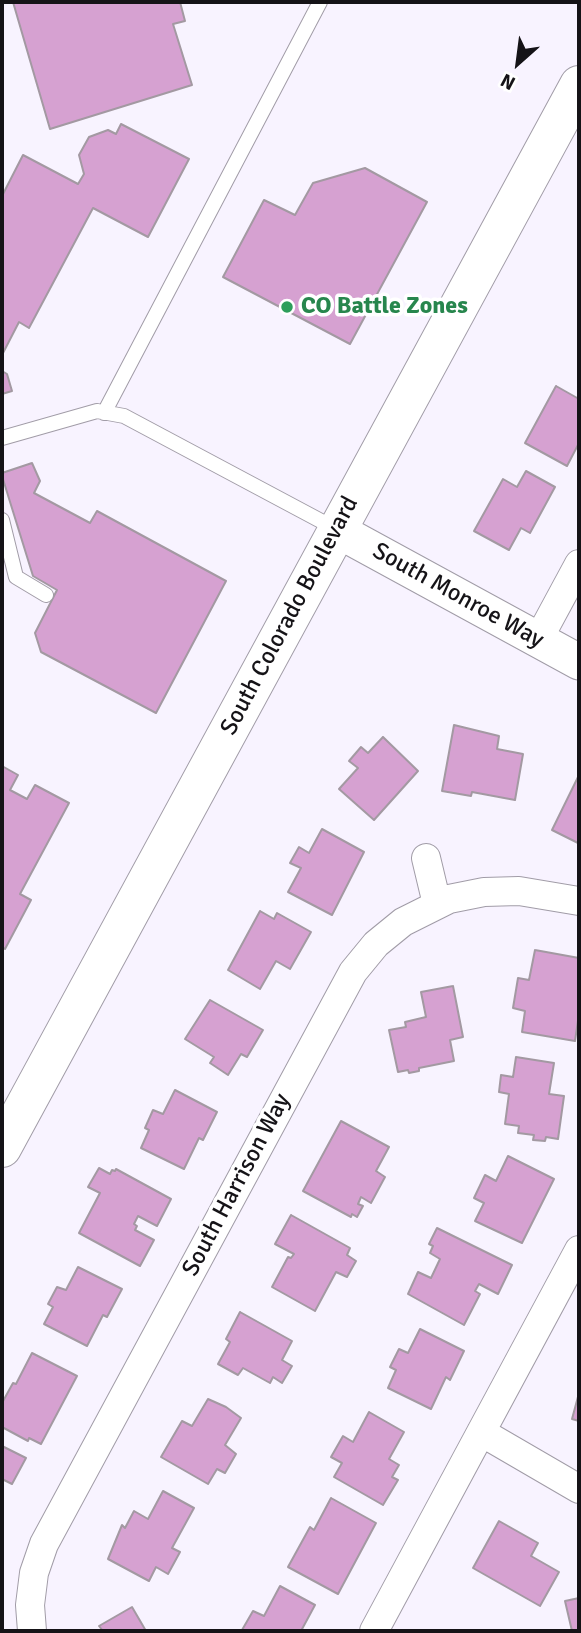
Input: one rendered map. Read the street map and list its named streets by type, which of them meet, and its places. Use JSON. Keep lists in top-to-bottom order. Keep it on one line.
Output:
{"streets":{"main road":["South Colorado Boulevard"],"street":["South Monroe Way","South Harrison Way"]},"crossings":[["South Monroe Way","South Colorado Boulevard"]],"places":["CO Battle Zones"],"north":"bottom left"}
